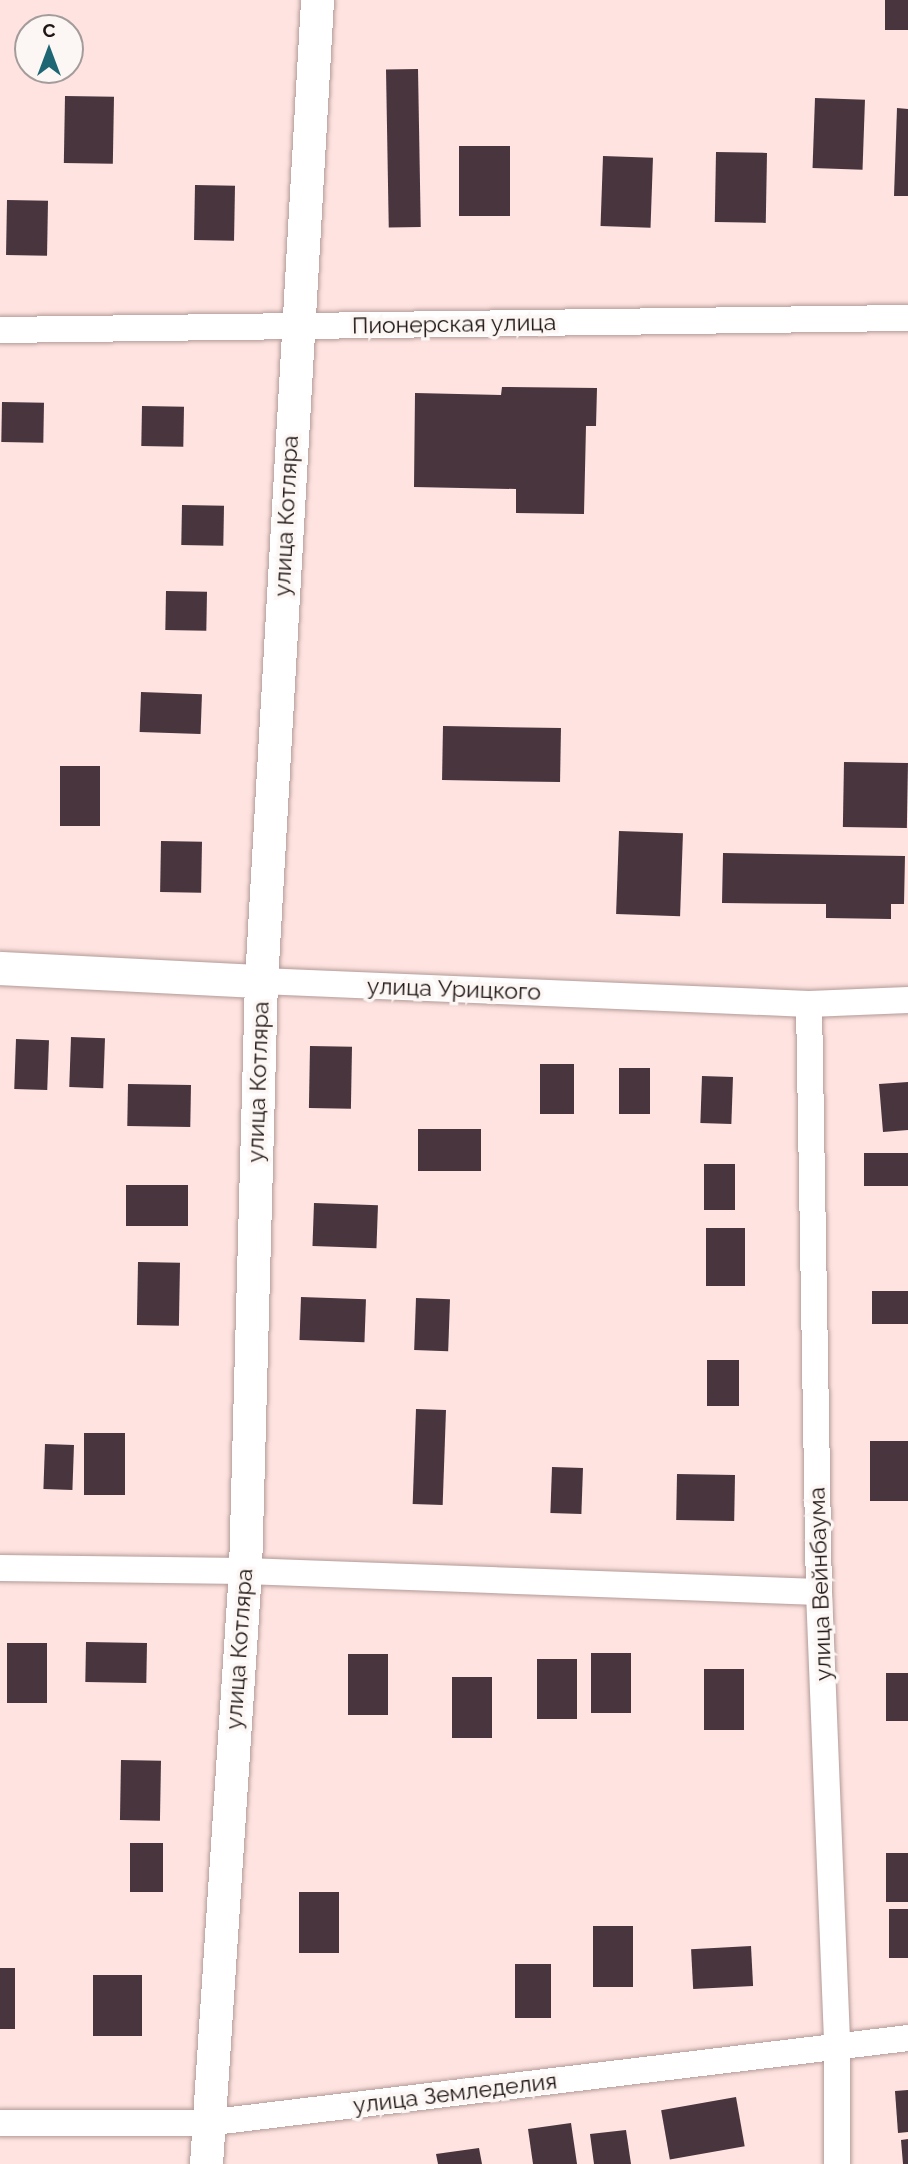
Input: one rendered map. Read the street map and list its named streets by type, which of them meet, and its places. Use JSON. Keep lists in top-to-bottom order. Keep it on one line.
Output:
{"streets":{"street":["Пионерская улица","улица Котляра","улица Урицкого","улица Вейнбаума","улица Земледелия"]},"crossings":[["Пионерская улица","улица Котляра"],["улица Котляра","улица Урицкого"],["улица Котляра","улица Земледелия"],["улица Урицкого","улица Вейнбаума"],["улица Вейнбаума","улица Земледелия"]],"north":"top"}
